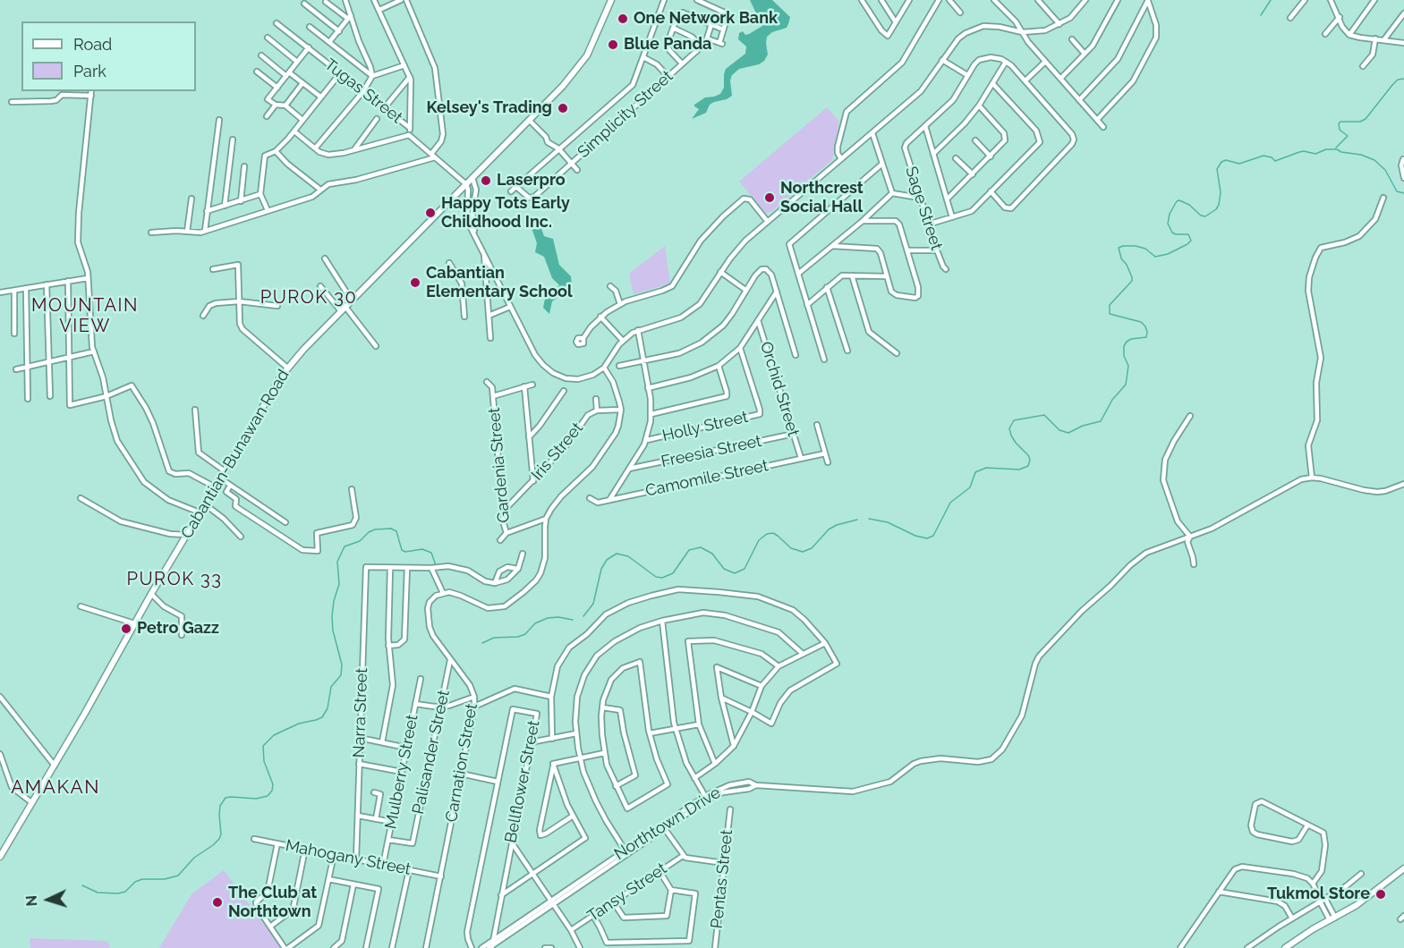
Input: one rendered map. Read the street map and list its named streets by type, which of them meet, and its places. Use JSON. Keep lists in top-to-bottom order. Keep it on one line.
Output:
{"streets":{"main road":["Cabantian-Bunawan Road"],"street":["Tugas Street","Simplicity Street","Sage Street","Orchid Street","Holly Street","Iris Street","Freesia Street","Gardenia Street","Camomile Street","Narra Street","Palisander Street","Carnation Street","Mulberry Street","Bellflower Street","Northtown Drive","Mahogany Street","Pentas Street","Tansy Street"]},"crossings":[["Tugas Street","Cabantian-Bunawan Road"],["Orchid Street","Freesia Street"],["Orchid Street","Camomile Street"],["Iris Street","Gardenia Street"],["Narra Street","Mahogany Street"],["Palisander Street","Carnation Street"],["Palisander Street","Mulberry Street"],["Carnation Street","Bellflower Street"],["Carnation Street","Mahogany Street"],["Mulberry Street","Mahogany Street"],["Bellflower Street","Northtown Drive"],["Northtown Drive","Tansy Street"],["Pentas Street","Tansy Street"]],"districts":["PUROK 30","MOUNTAIN VIEW","PUROK 33","AMAKAN"],"places":["One Network Bank","Blue Panda","Kelsey's Trading","Laserpro","Northcrest Social Hall","Happy Tots Early Childhood Inc.","Cabantian Elementary School","Petro Gazz","Tukmol Store","The Club at Northtown"],"legend":["Road","Park"],"north":"left"}
